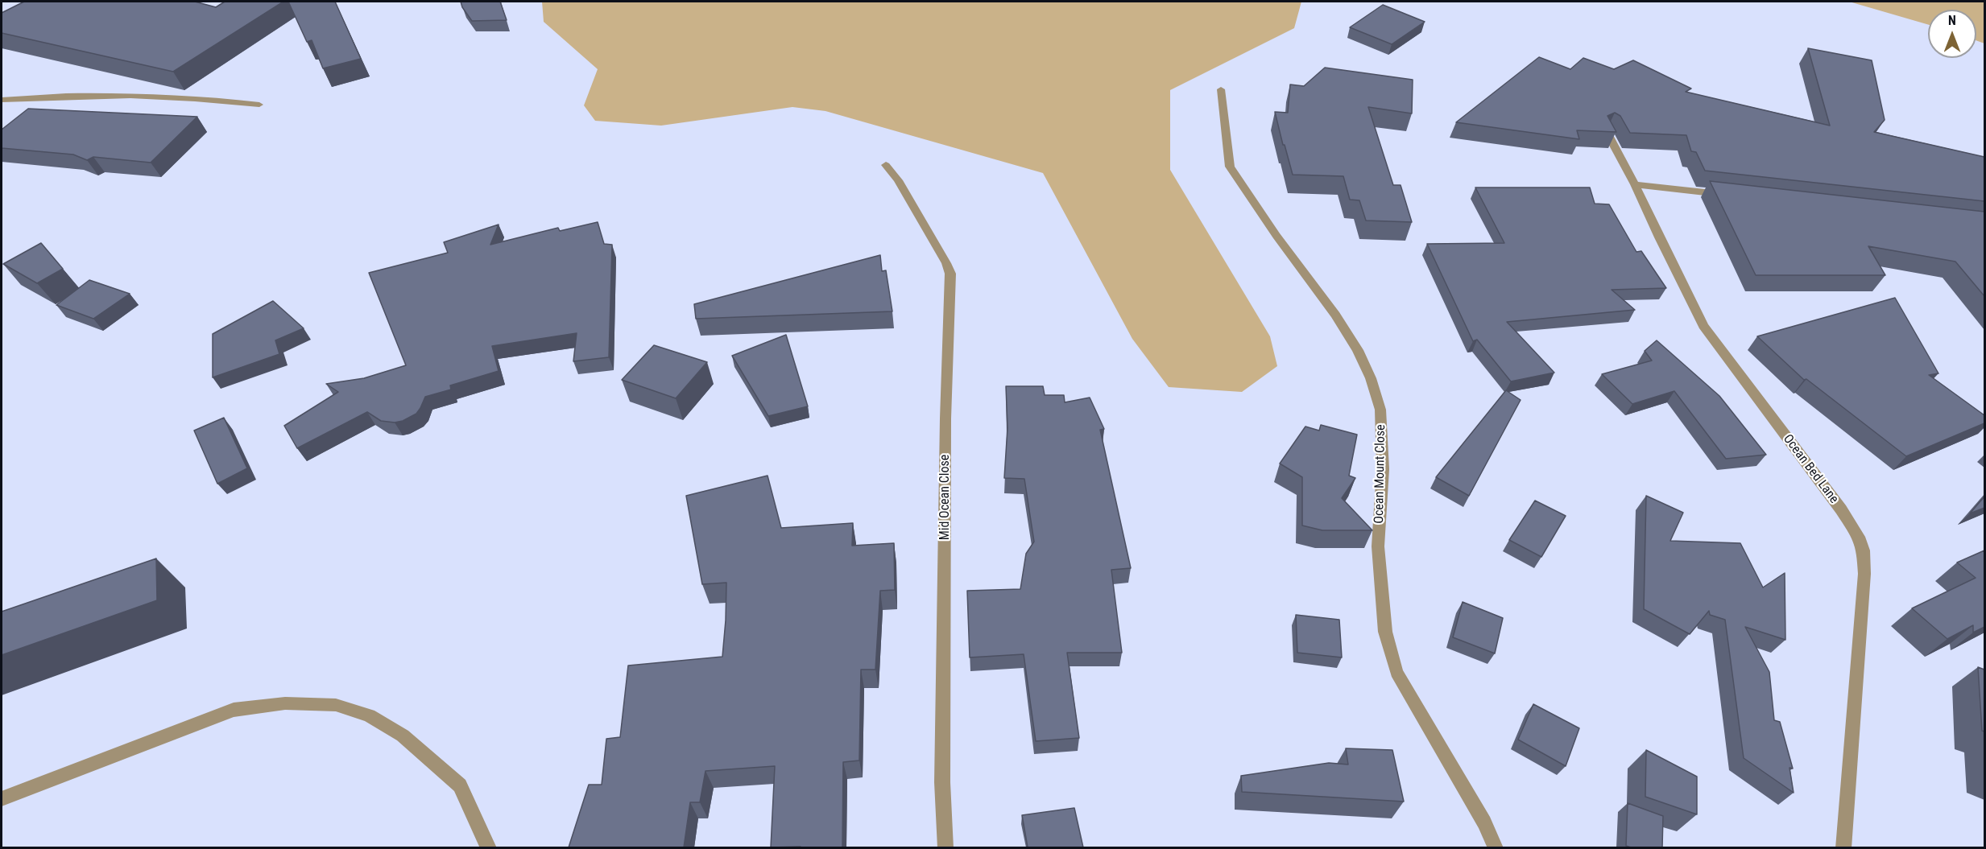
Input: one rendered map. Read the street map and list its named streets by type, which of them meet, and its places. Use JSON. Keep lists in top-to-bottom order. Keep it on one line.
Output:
{"streets":{"street":["Ocean Bed Lane","Ocean Mount Close","Mid Ocean Close"]},"north":"top"}
